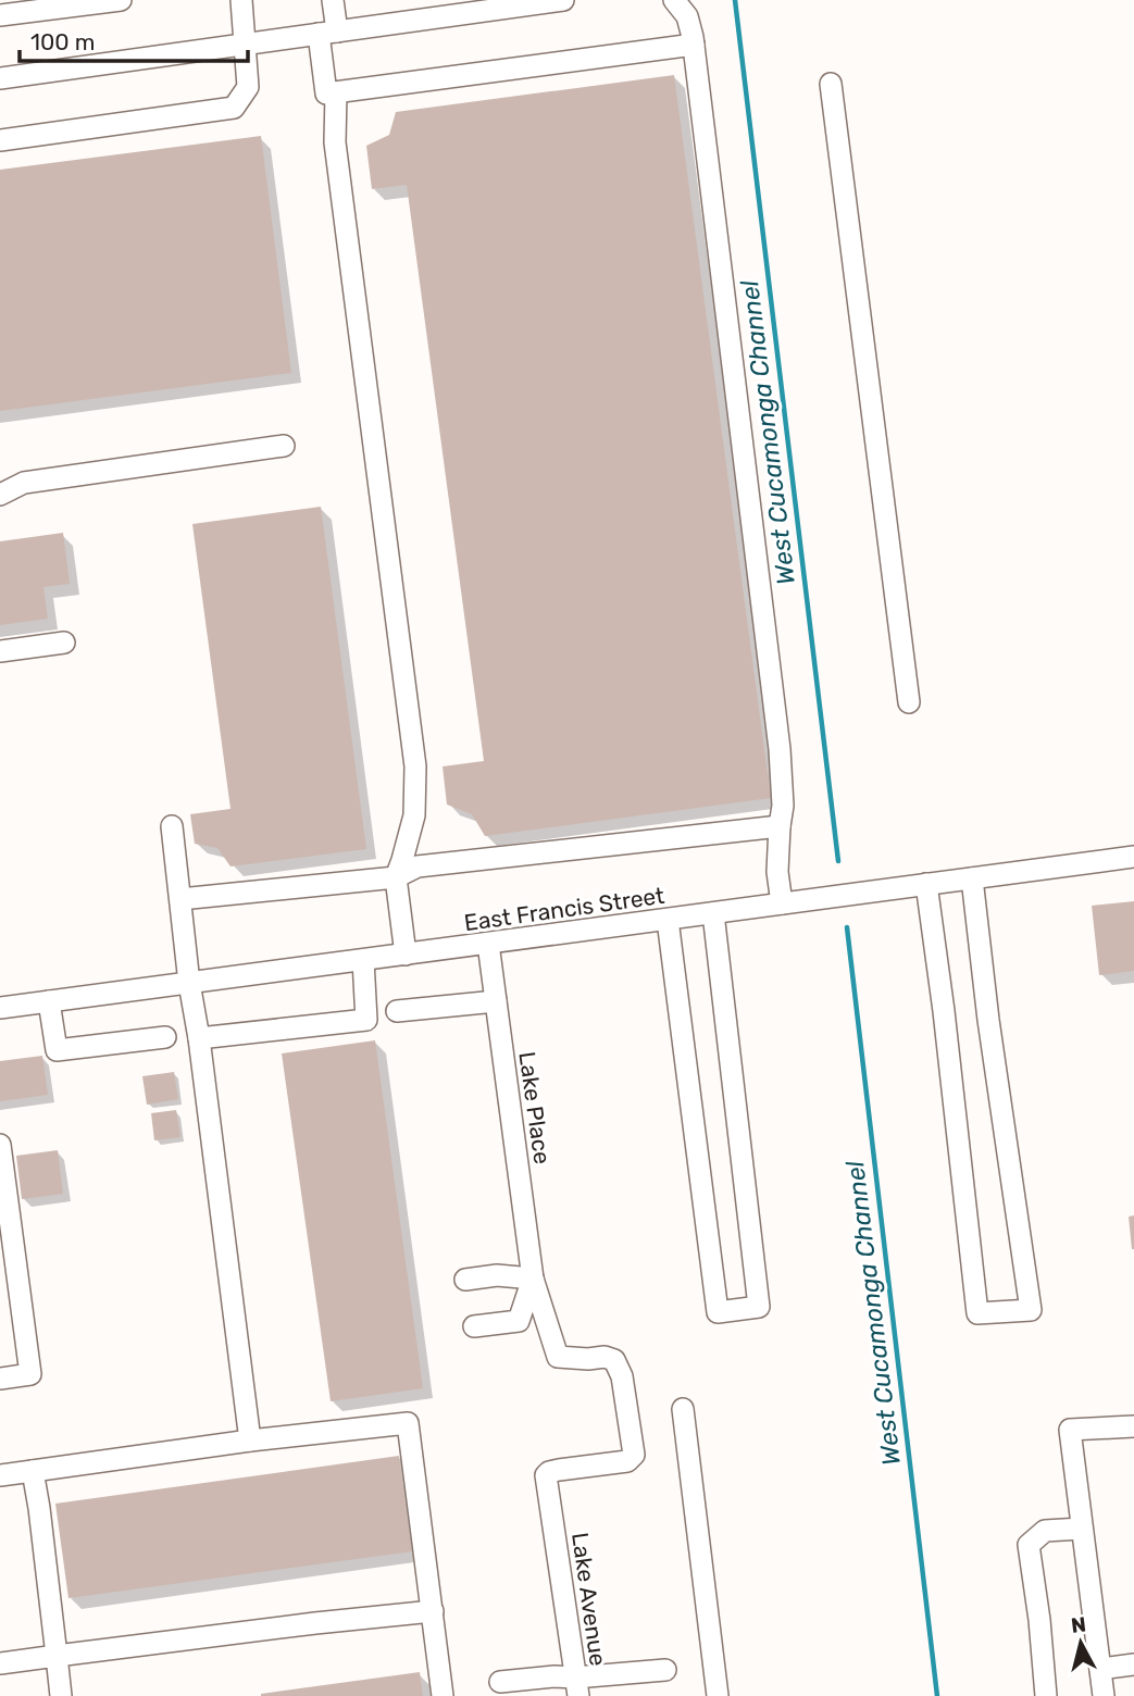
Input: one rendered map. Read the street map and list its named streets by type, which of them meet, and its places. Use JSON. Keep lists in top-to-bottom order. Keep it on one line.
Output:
{"streets":{"street":["East Francis Street","Lake Place","Lake Avenue"]},"crossings":[["East Francis Street","Lake Place"],["Lake Place","Lake Avenue"]],"water":["West Cucamonga Channel"],"scale_bar":"100 m","north":"top"}
